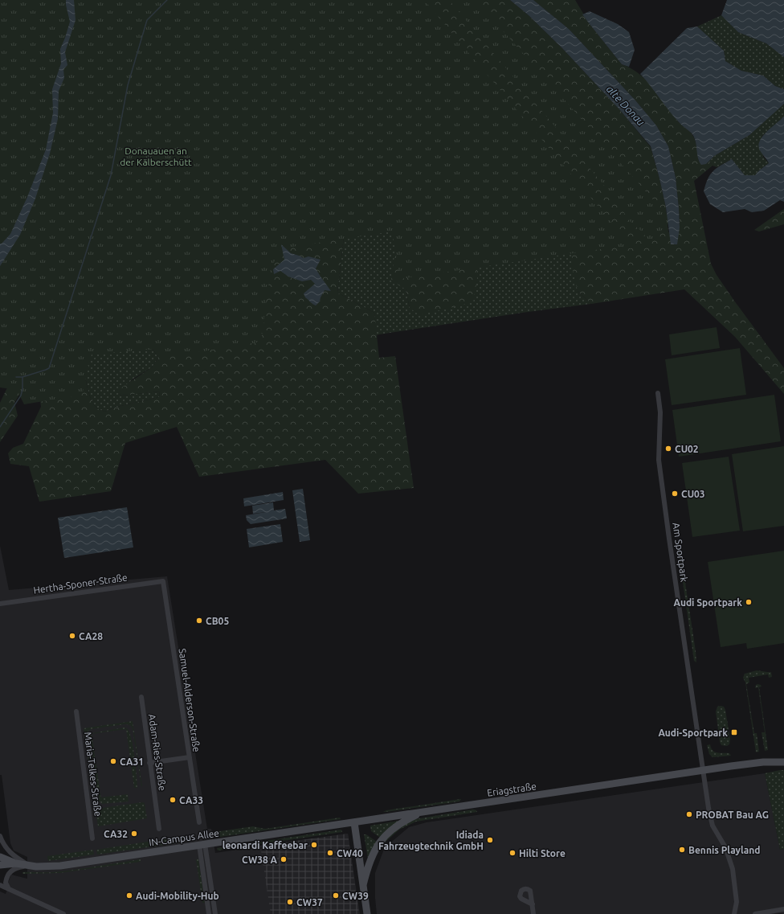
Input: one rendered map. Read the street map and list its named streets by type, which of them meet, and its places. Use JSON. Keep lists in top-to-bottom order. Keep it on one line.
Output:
{"streets":{"street":["Am Sportpark","Hertha-Sponer-Straße","Samuel-Alderson-Straße","Adam-Ries-Straße","Maria-Telkes-Straße","Eriagstraße","IN-Campus Allee"]},"crossings":[["Am Sportpark","Eriagstraße"],["Hertha-Sponer-Straße","Samuel-Alderson-Straße"],["Eriagstraße","IN-Campus Allee"]],"water":["alte Donau"],"parks":["Donauauen an der Kälberschütt"],"places":{"other":["CU02","CU03","Audi Sportpark","CB05","CA28","CA31","CA33","PROBAT Bau AG","CA32","Idiada Fahrzeugtechnik GmbH","leonardi Kaffeebar","Bennis Playland","CW40","Hilti Store","CW38 A","Audi-Mobility-Hub","CW39","CW37"],"transit":["Audi-Sportpark"]}}
